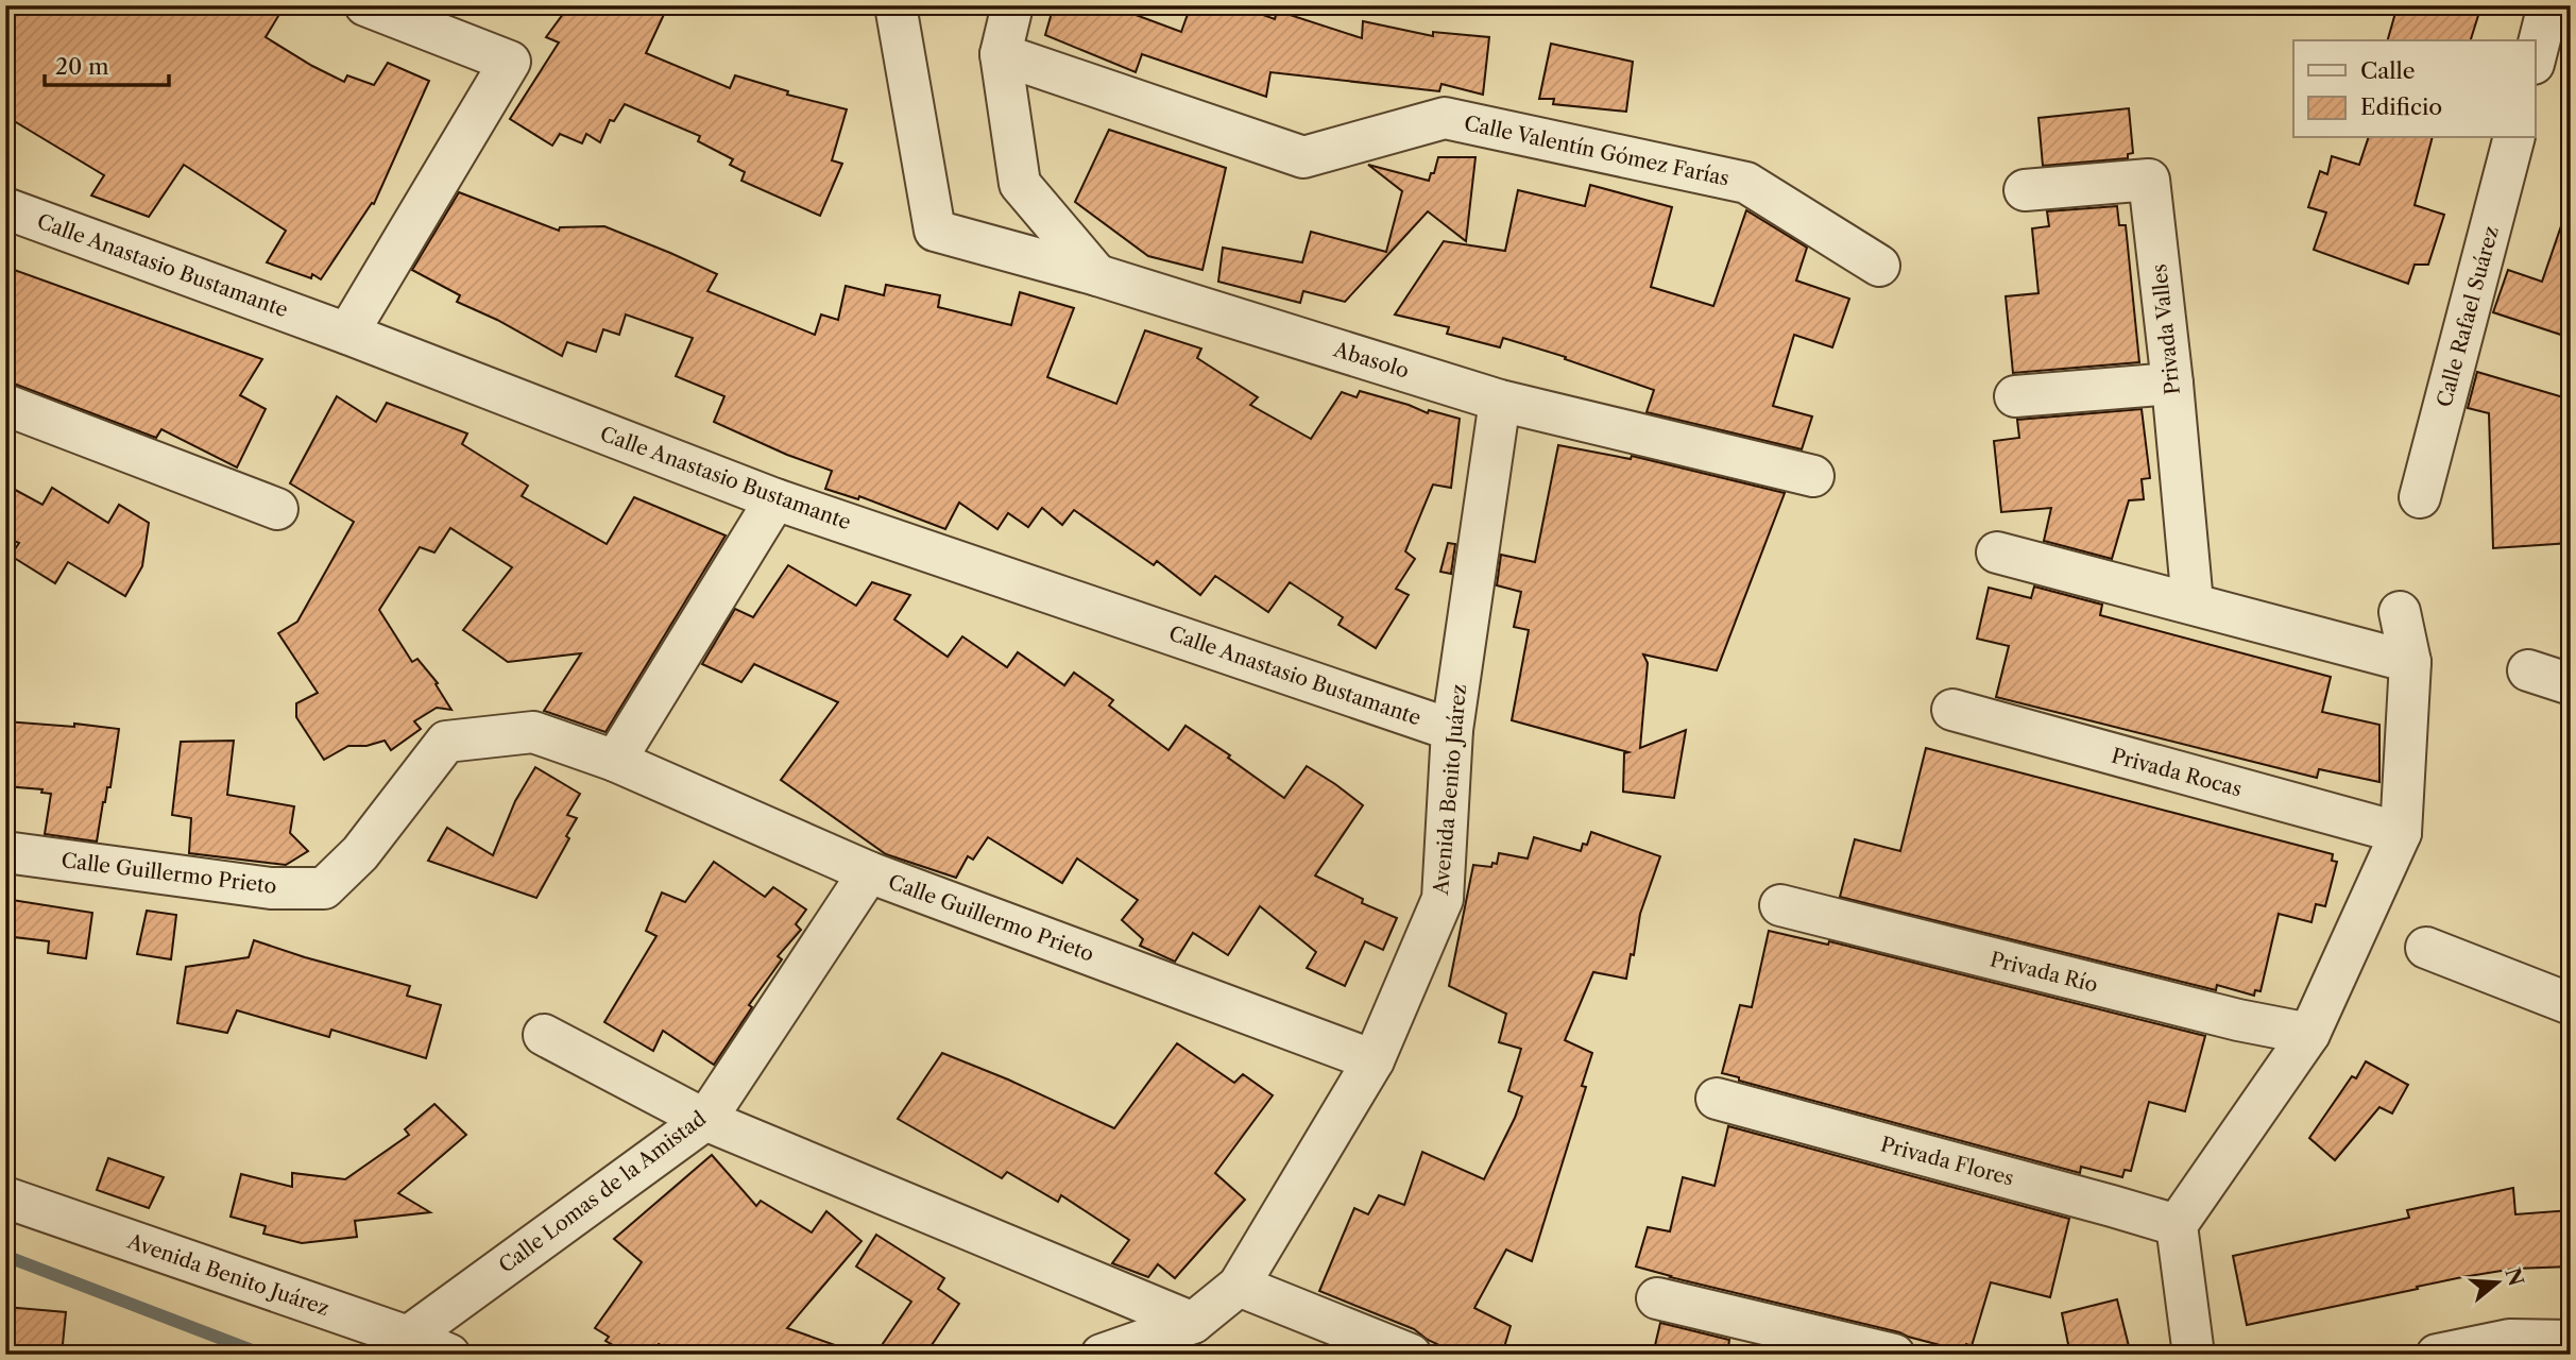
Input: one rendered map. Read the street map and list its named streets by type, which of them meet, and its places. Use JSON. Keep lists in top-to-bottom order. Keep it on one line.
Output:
{"streets":{"street":["Calle Valentín Gómez Farías","Calle Anastasio Bustamante","Calle Rafael Suárez","Privada Valles","Abasolo","Privada Rocas","Avenida Benito Juárez","Calle Guillermo Prieto","Privada Río","Privada Flores","Calle Lomas de la Amistad"]},"crossings":[["Calle Anastasio Bustamante","Avenida Benito Juárez"],["Abasolo","Avenida Benito Juárez"],["Avenida Benito Juárez","Calle Guillermo Prieto"],["Avenida Benito Juárez","Calle Lomas de la Amistad"],["Calle Guillermo Prieto","Calle Lomas de la Amistad"]],"legend":["Calle","Edificio"],"scale_bar":"20 m","north":"right"}
